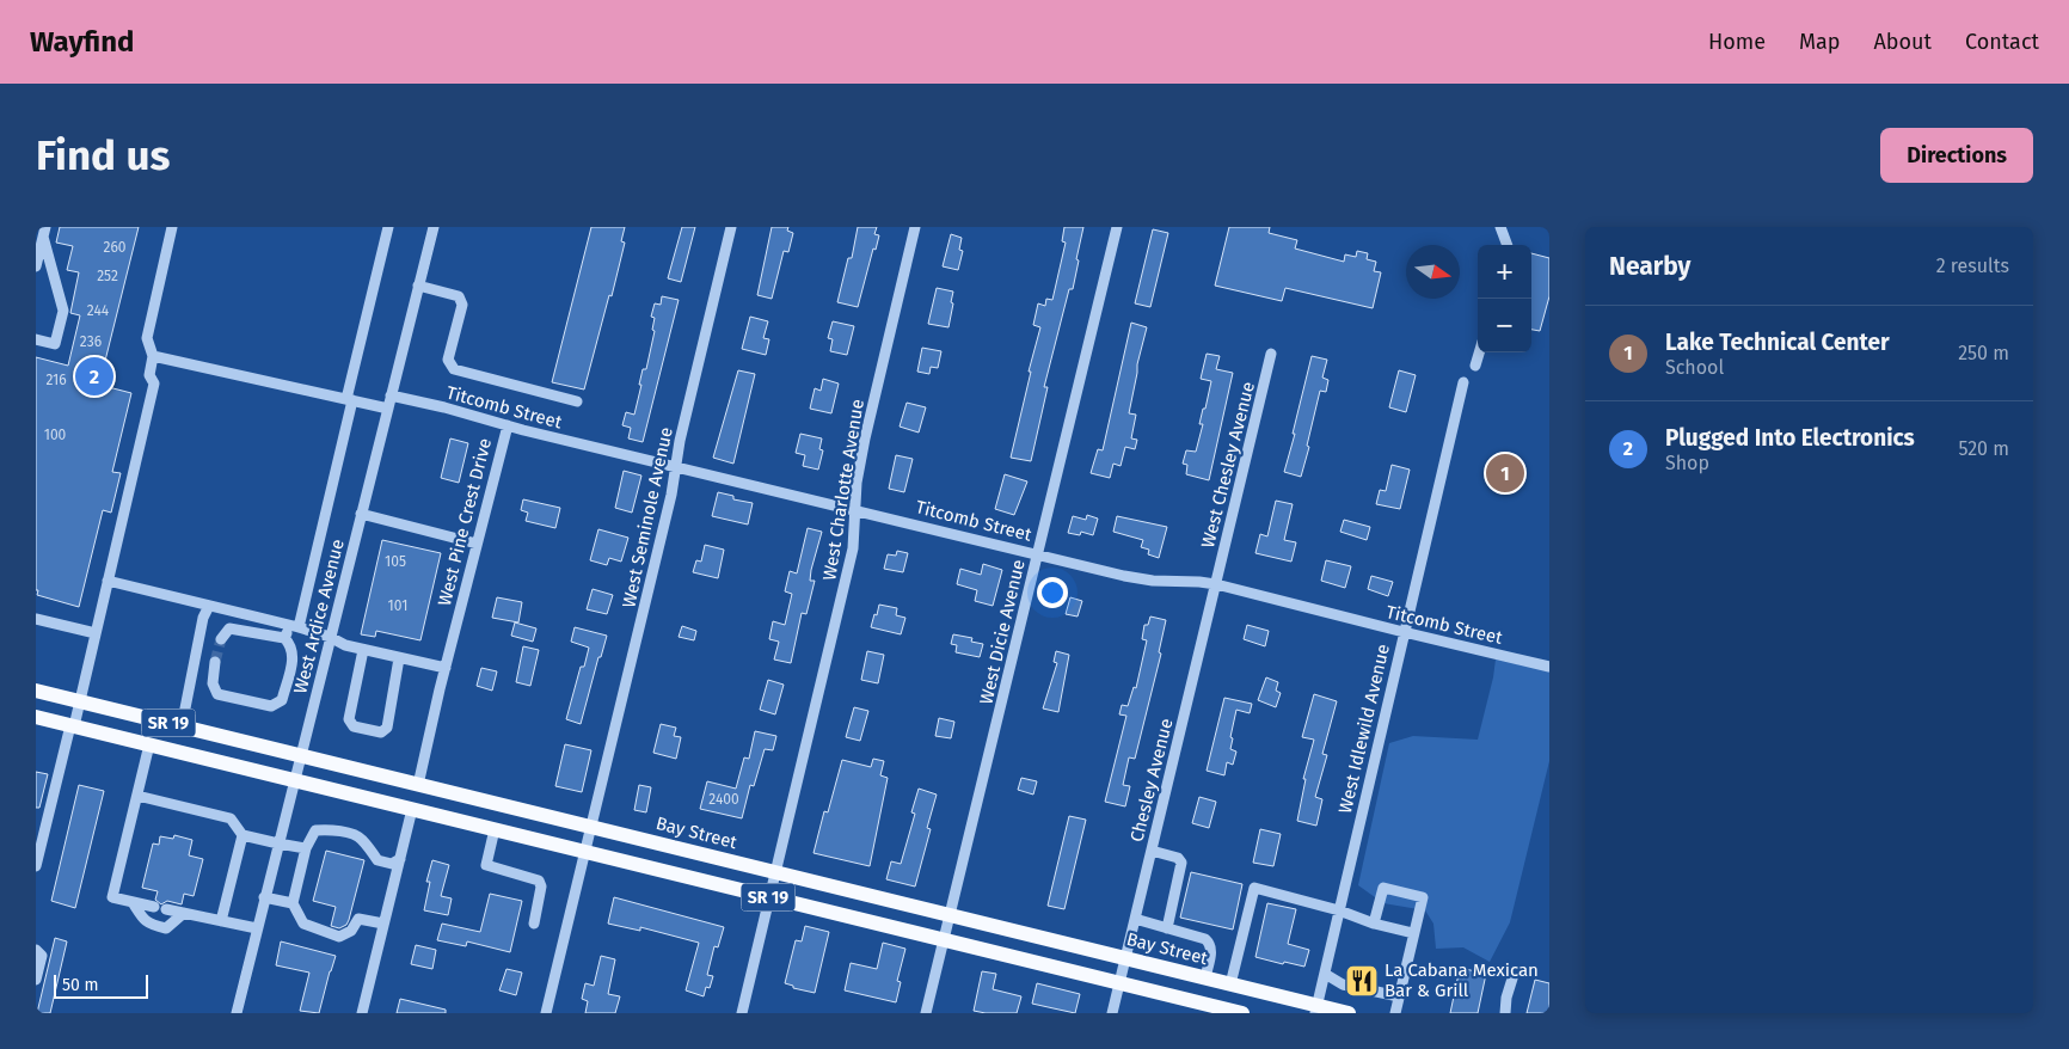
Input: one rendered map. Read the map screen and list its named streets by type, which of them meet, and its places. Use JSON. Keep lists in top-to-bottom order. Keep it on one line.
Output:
{"streets":{"main road":["SR 19","Bay Street"],"street":["Titcomb Street","West Chesley Avenue","West Charlotte Avenue","West Seminole Avenue","West Pine Crest Drive","West Ardice Avenue","West Dicie Avenue","West Idlewild Avenue","Chesley Avenue"]},"crossings":[["Titcomb Street","West Chesley Avenue"],["Titcomb Street","West Charlotte Avenue"],["Titcomb Street","West Seminole Avenue"],["Titcomb Street","West Pine Crest Drive"],["Titcomb Street","West Ardice Avenue"],["Titcomb Street","West Dicie Avenue"],["Titcomb Street","West Idlewild Avenue"],["Titcomb Street","Chesley Avenue"],["West Chesley Avenue","Chesley Avenue"],["West Charlotte Avenue","SR 19"],["West Charlotte Avenue","Bay Street"],["West Seminole Avenue","SR 19"],["West Seminole Avenue","Bay Street"],["West Pine Crest Drive","Bay Street"],["West Ardice Avenue","SR 19"],["West Ardice Avenue","Bay Street"],["West Dicie Avenue","SR 19"],["West Dicie Avenue","Bay Street"],["SR 19","Chesley Avenue"],["West Idlewild Avenue","Bay Street"],["Chesley Avenue","Bay Street"]],"places":{"restaurant":["La Cabana Mexican Bar & Grill"]},"house_numbers":["260","252","244","236","216","100","105","101","2400"],"scale_bar":"50 m","north":"right","page":{"header":"Wayfind","nav":["Home","Map","About","Contact"],"buttons":"Directions","title":"Find us","heading":["Nearby","2 results"],"map_buttons":["+","−"],"list":[{"mark":"1","name":"Lake Technical Center","note":"School","value":"250 m"},{"mark":"2","name":"Plugged Into Electronics","note":"Shop","value":"520 m"}],"pins":["2","1"],"scale":"50 m"}}
